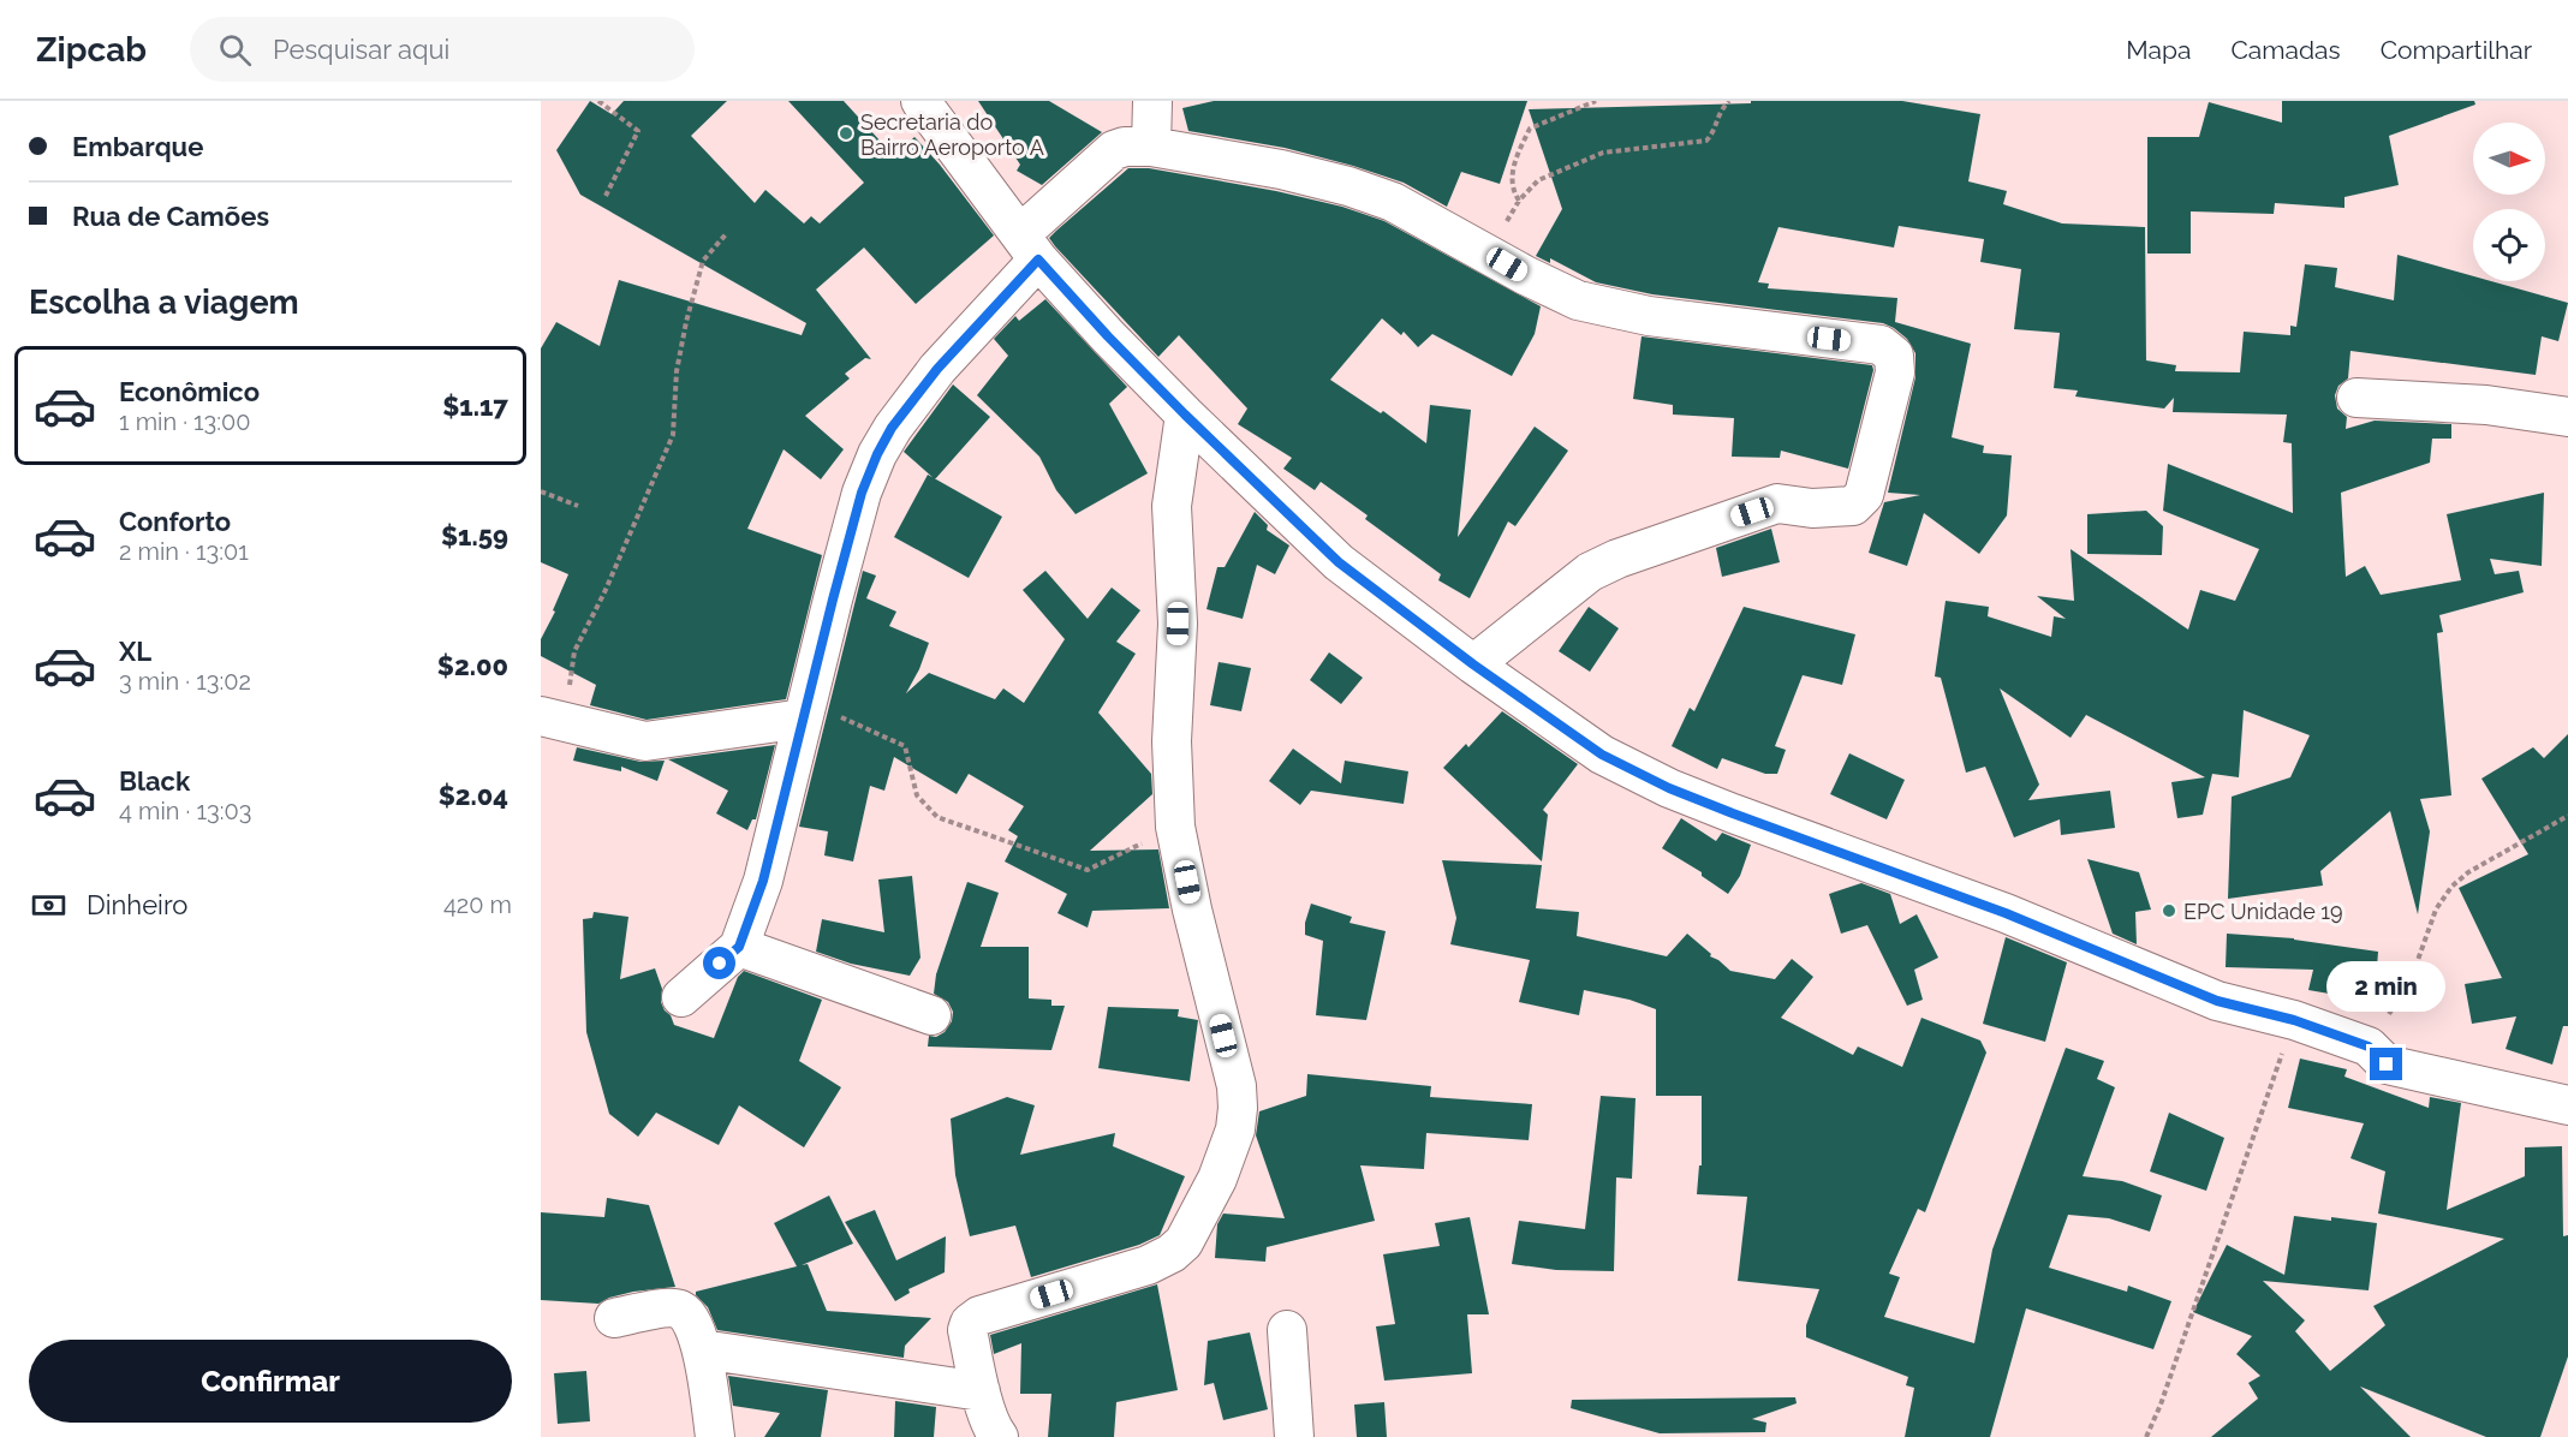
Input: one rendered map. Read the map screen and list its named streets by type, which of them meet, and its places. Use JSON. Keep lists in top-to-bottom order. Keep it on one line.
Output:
{"places":["Secretaria do Bairro Aeroporto A","EPC Unidade 19"],"north":"right","page":{"header":"Zipcab","search":"Pesquisar aqui","nav":["Mapa","Camadas","Compartilhar"],"banner":["Embarque","Rua de Camões"],"heading":"Escolha a viagem","list":[{"name":"Econômico","note":"1 min · 13:00","value":"$1.17"},{"name":"Conforto","note":"2 min · 13:01","value":"$1.59"},{"name":"XL","note":"3 min · 13:02","value":"$2.00"},{"name":"Black","note":"4 min · 13:03","value":"$2.04"}],"pay":["Dinheiro","420 m"],"bubble":"2 min","buttons":"Confirmar"}}
